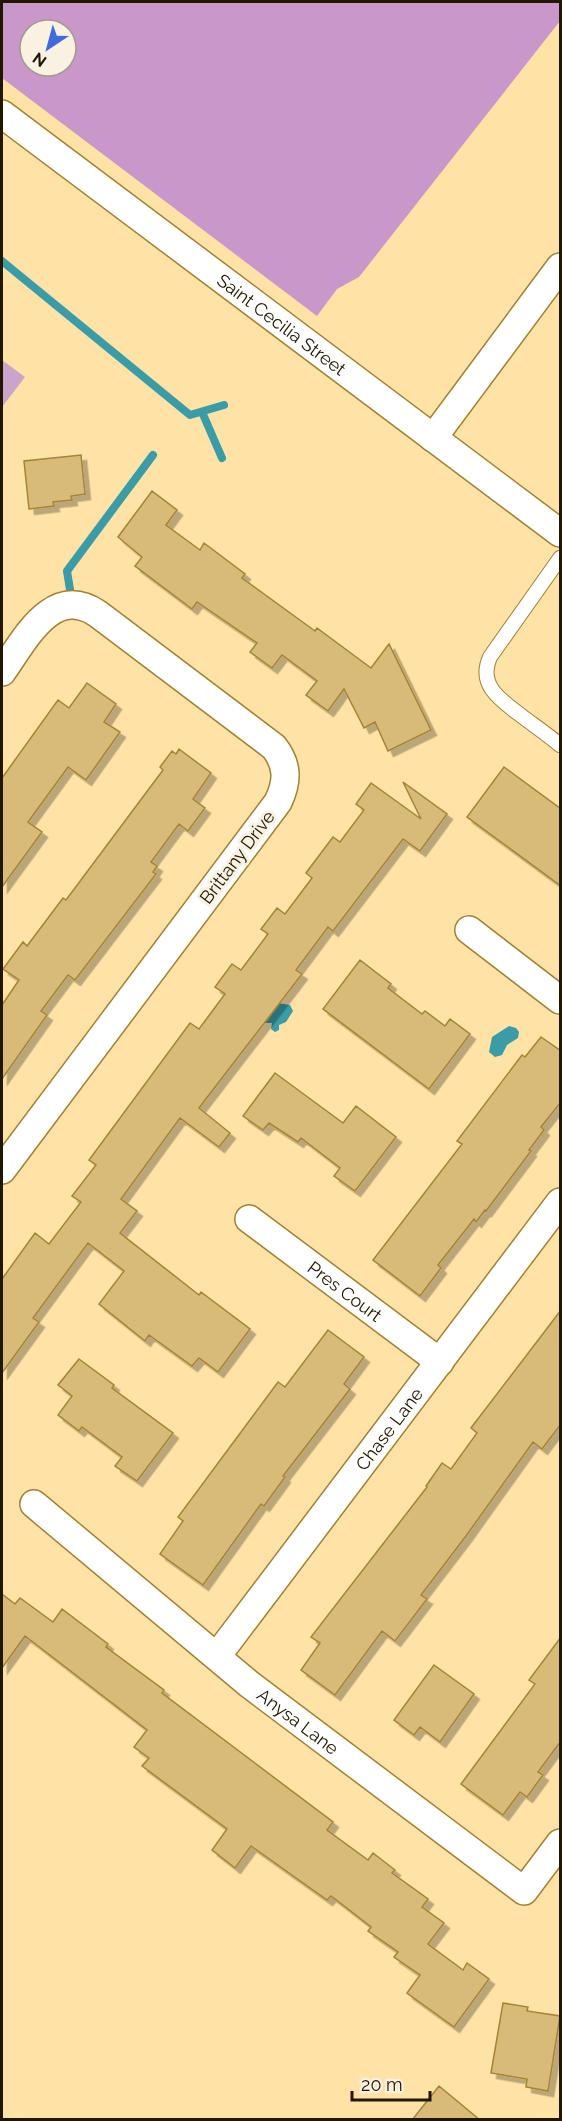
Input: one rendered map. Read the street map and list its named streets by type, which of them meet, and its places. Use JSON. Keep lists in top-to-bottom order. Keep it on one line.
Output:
{"streets":{"street":["Saint Cecilia Street","Brittany Drive","Pres Court","Chase Lane","Anysa Lane"]},"crossings":[["Pres Court","Chase Lane"],["Chase Lane","Anysa Lane"]],"scale_bar":"20 m","north":"bottom left"}
